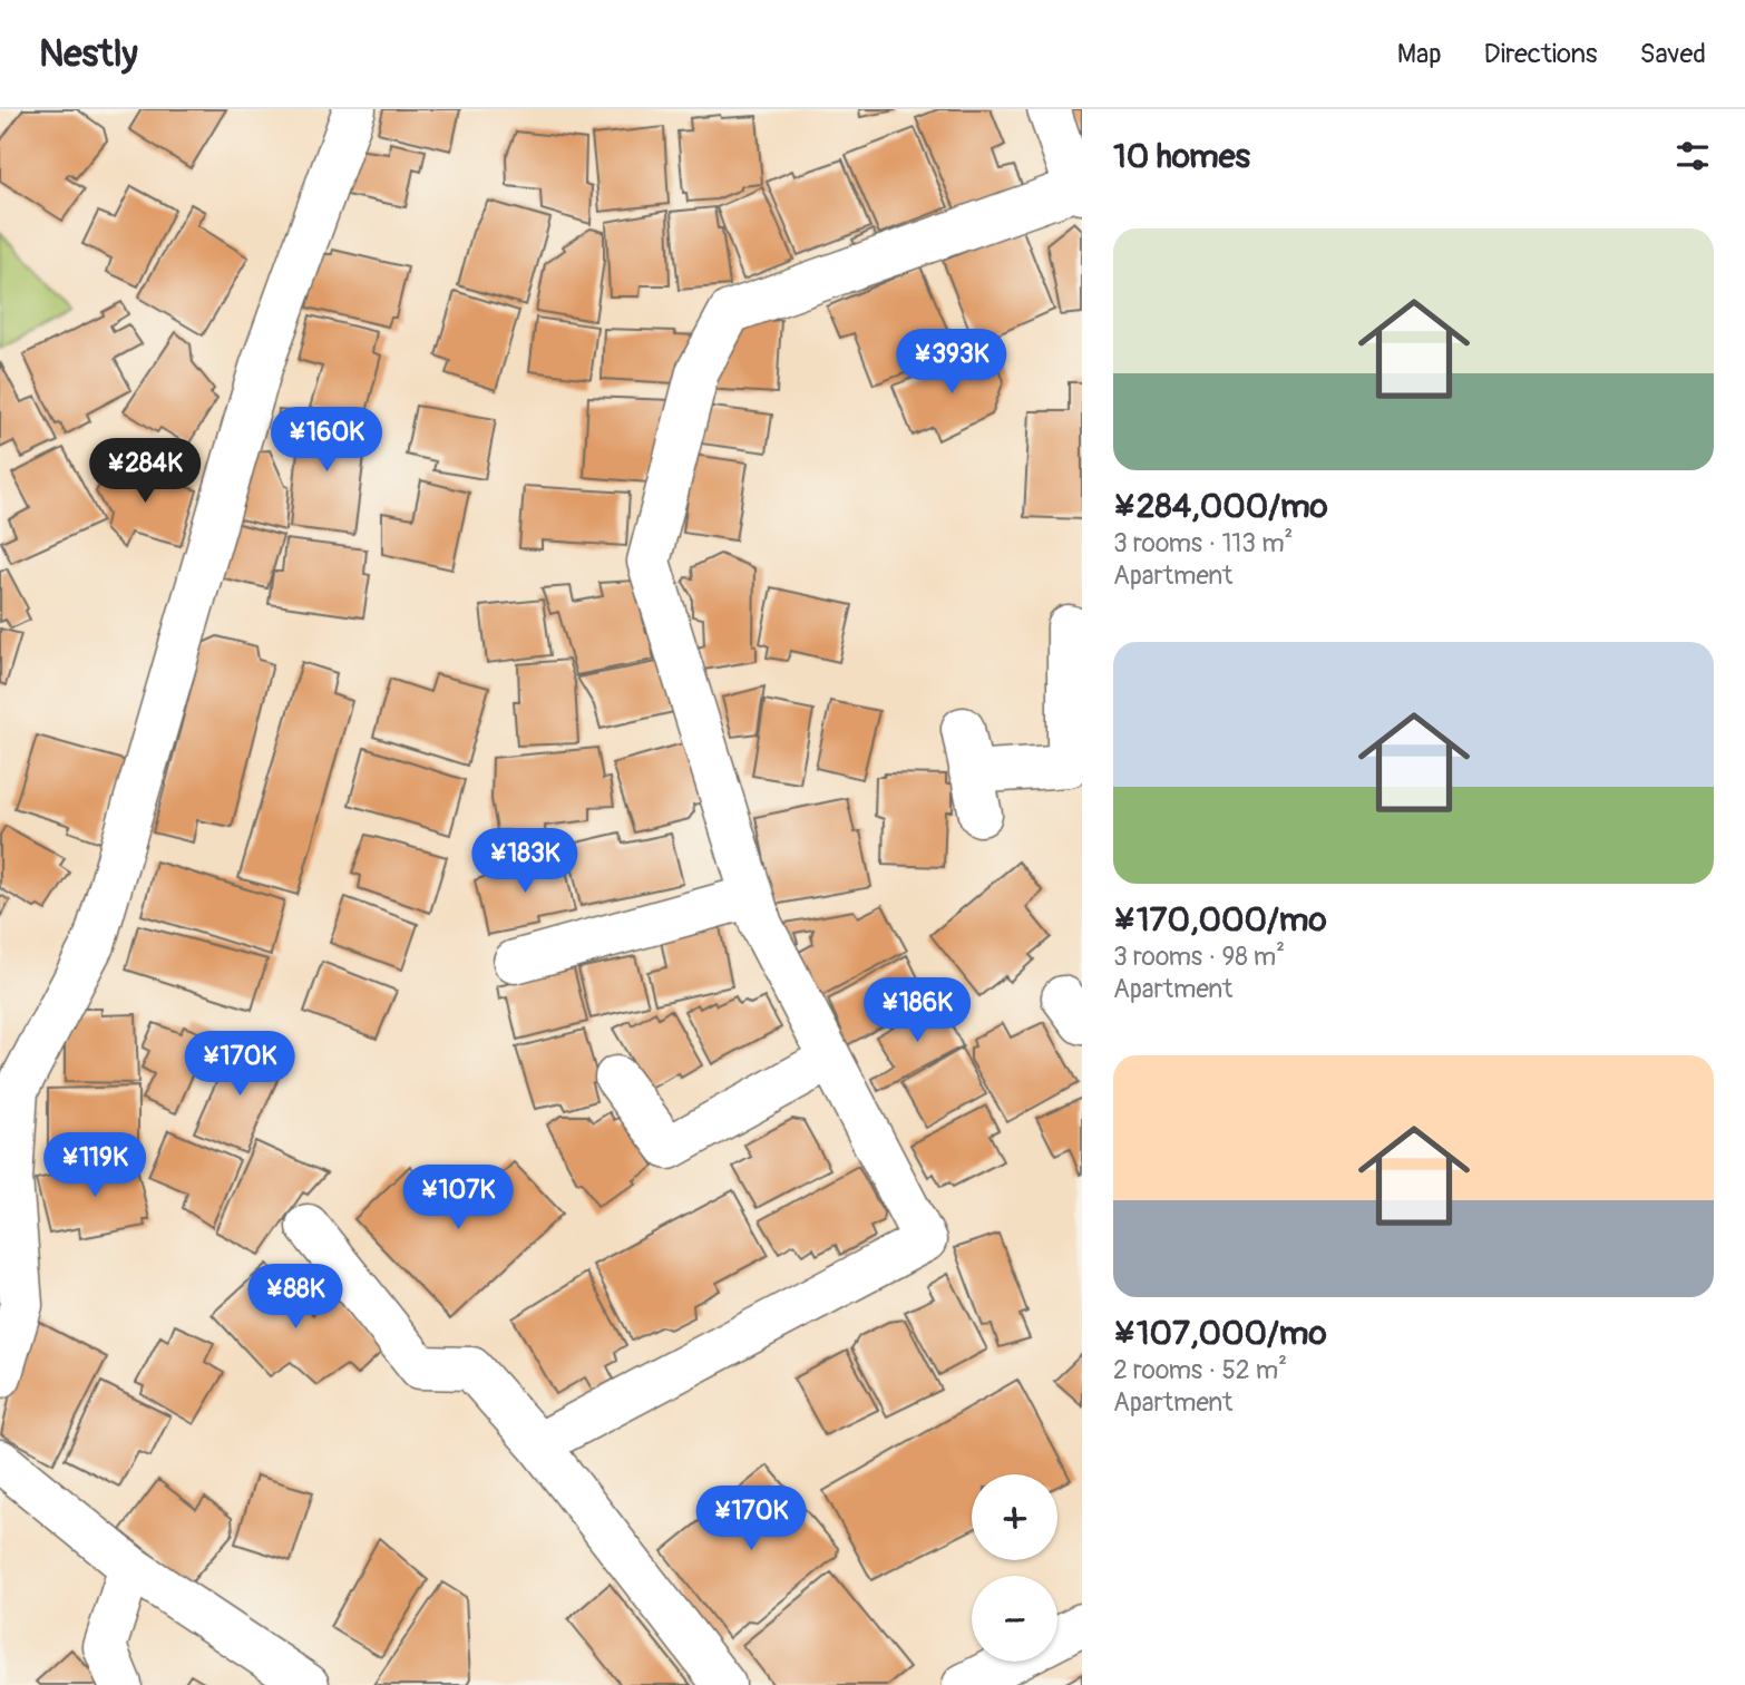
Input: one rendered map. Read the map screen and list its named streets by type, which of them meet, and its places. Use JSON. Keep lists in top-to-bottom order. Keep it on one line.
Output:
{"page":{"header":"Nestly","nav":["Map","Directions","Saved"],"heading":"10 homes","list":[{"name":"¥284,000/mo","note":"3 rooms · 113 m² · Apartment"},{"name":"¥170,000/mo","note":"3 rooms · 98 m² · Apartment"},{"name":"¥107,000/mo","note":"2 rooms · 52 m² · Apartment"}],"price":["¥393K","¥160K","¥284K","¥183K","¥186K","¥170K","¥119K","¥107K","¥88K","¥170K"],"map_buttons":["+","−"]}}
